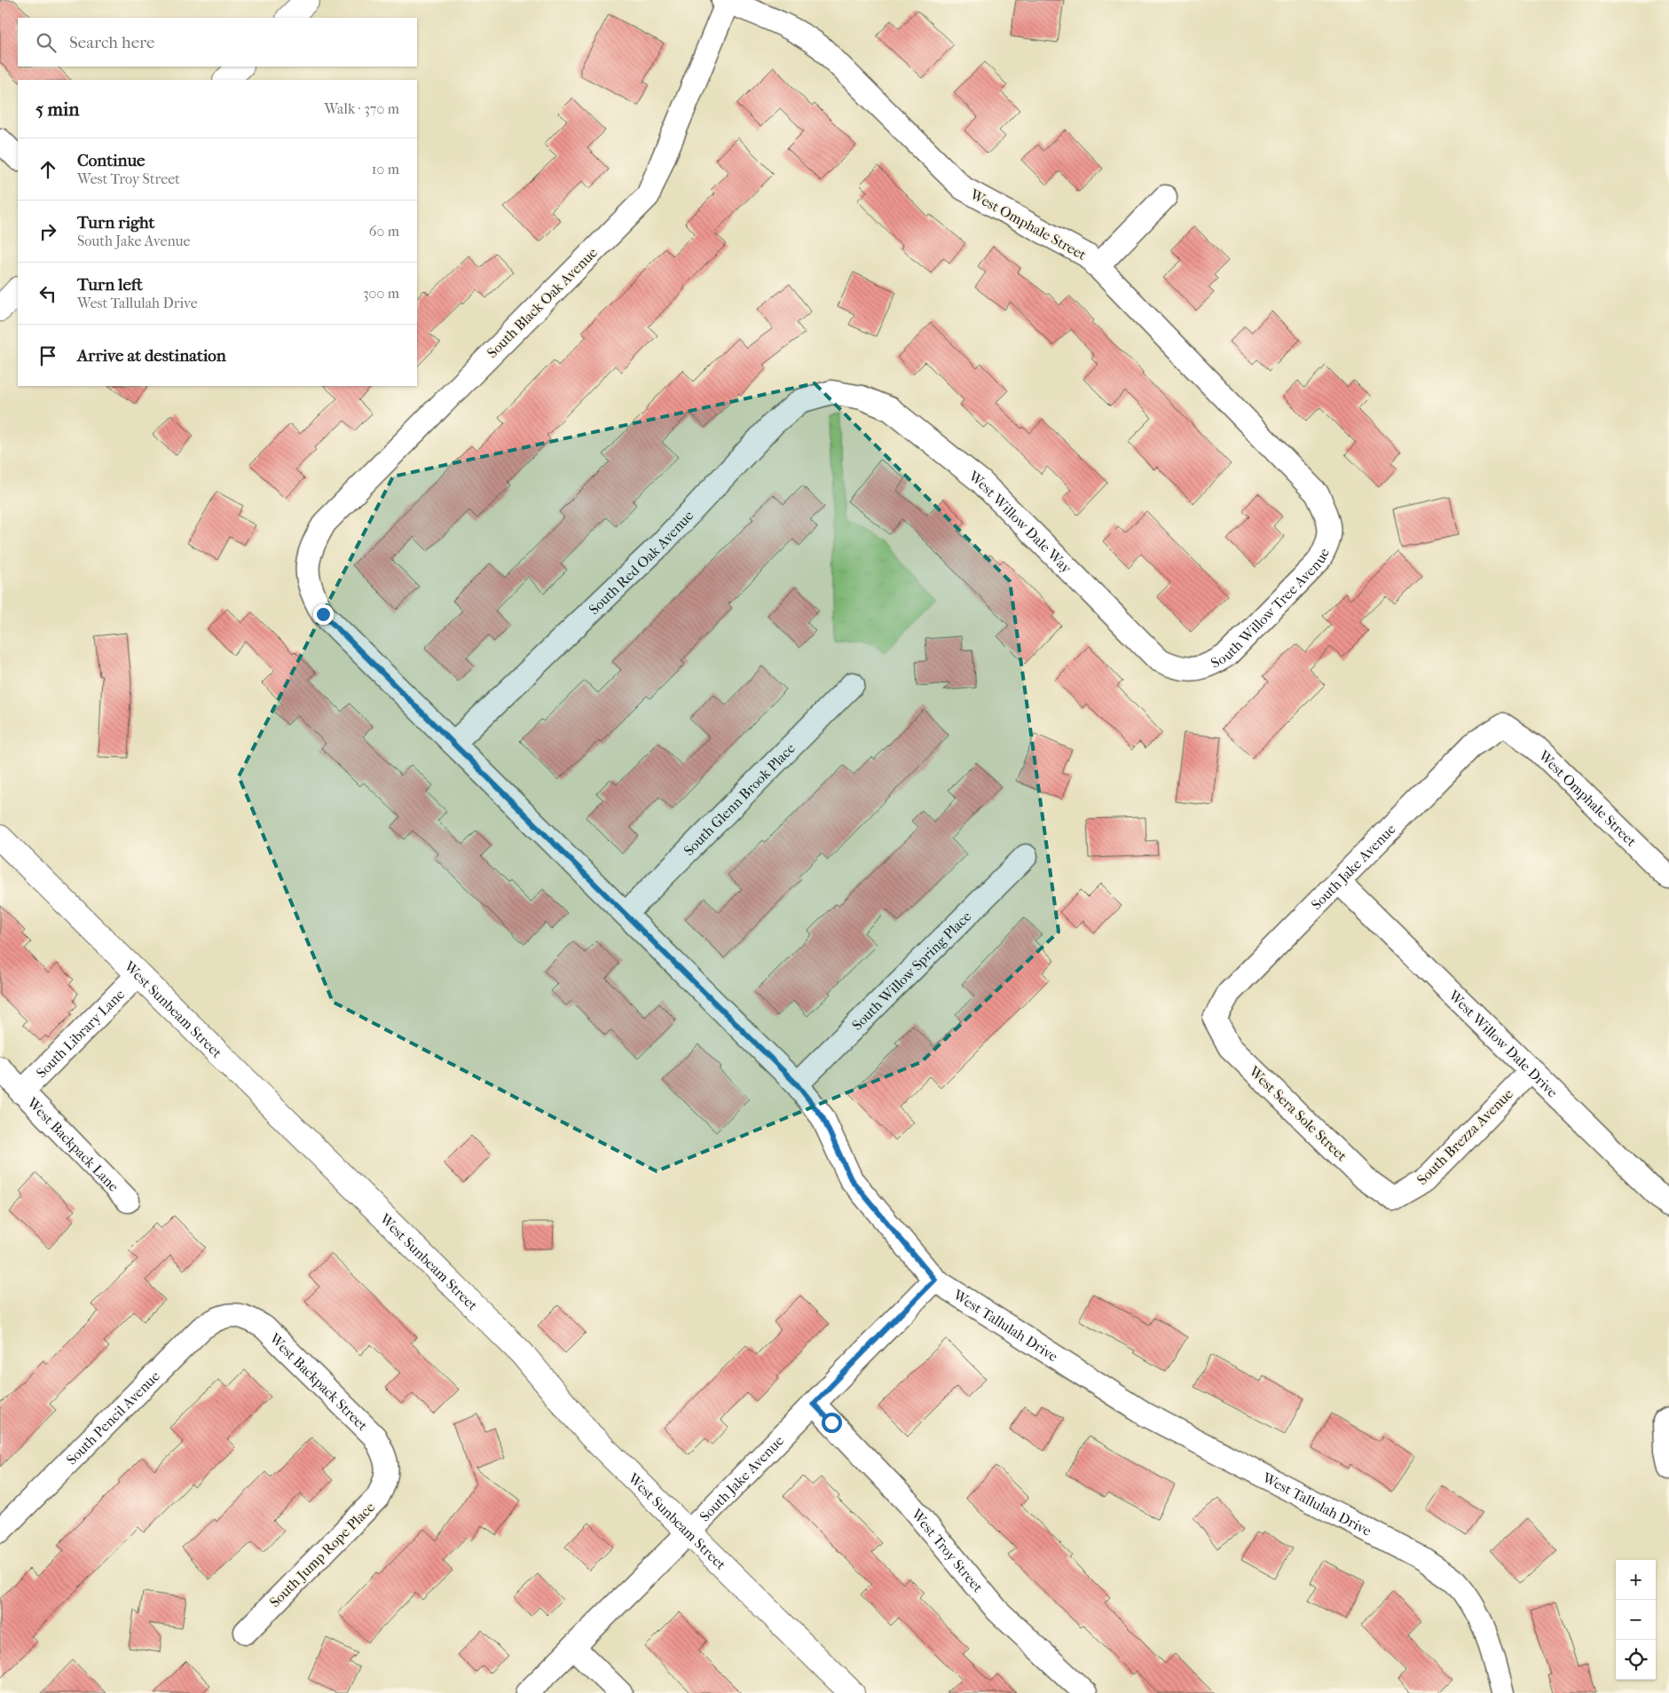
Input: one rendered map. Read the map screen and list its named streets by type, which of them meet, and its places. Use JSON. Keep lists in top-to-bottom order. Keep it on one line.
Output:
{"streets":{"street":["West Omphale Street","South Black Oak Avenue","West Willow Dale Way","South Red Oak Avenue","South Willow Tree Avenue","South Glenn Brook Place","South Jake Avenue","South Willow Spring Place","West Sunbeam Street","South Library Lane","West Willow Dale Drive","West Sera Sole Street","South Brezza Avenue","West Backpack Lane","West Tallulah Drive","West Backpack Street","South Pencil Avenue","West Troy Street","South Jump Rope Place"]},"crossings":[["West Omphale Street","South Black Oak Avenue"],["West Omphale Street","South Willow Tree Avenue"],["West Omphale Street","South Jake Avenue"],["South Black Oak Avenue","West Tallulah Drive"],["West Willow Dale Way","South Red Oak Avenue"],["West Willow Dale Way","South Willow Tree Avenue"],["South Red Oak Avenue","West Tallulah Drive"],["South Glenn Brook Place","West Tallulah Drive"],["South Jake Avenue","West Sunbeam Street"],["South Jake Avenue","West Willow Dale Drive"],["South Jake Avenue","West Sera Sole Street"],["South Jake Avenue","West Tallulah Drive"],["South Jake Avenue","West Troy Street"],["South Willow Spring Place","West Tallulah Drive"],["West Sunbeam Street","South Library Lane"],["South Library Lane","West Backpack Lane"],["West Willow Dale Drive","South Brezza Avenue"],["West Sera Sole Street","South Brezza Avenue"],["West Backpack Street","South Pencil Avenue"],["West Backpack Street","South Jump Rope Place"]],"page":{"search":"Search here","heading":["5 min","Walk · 370 m"],"list":[["Continue","West Troy Street","10 m"],["Turn right","South Jake Avenue","60 m"],["Turn left","West Tallulah Drive","300 m"],"Arrive at destination"],"map_buttons":["+","−"]}}
